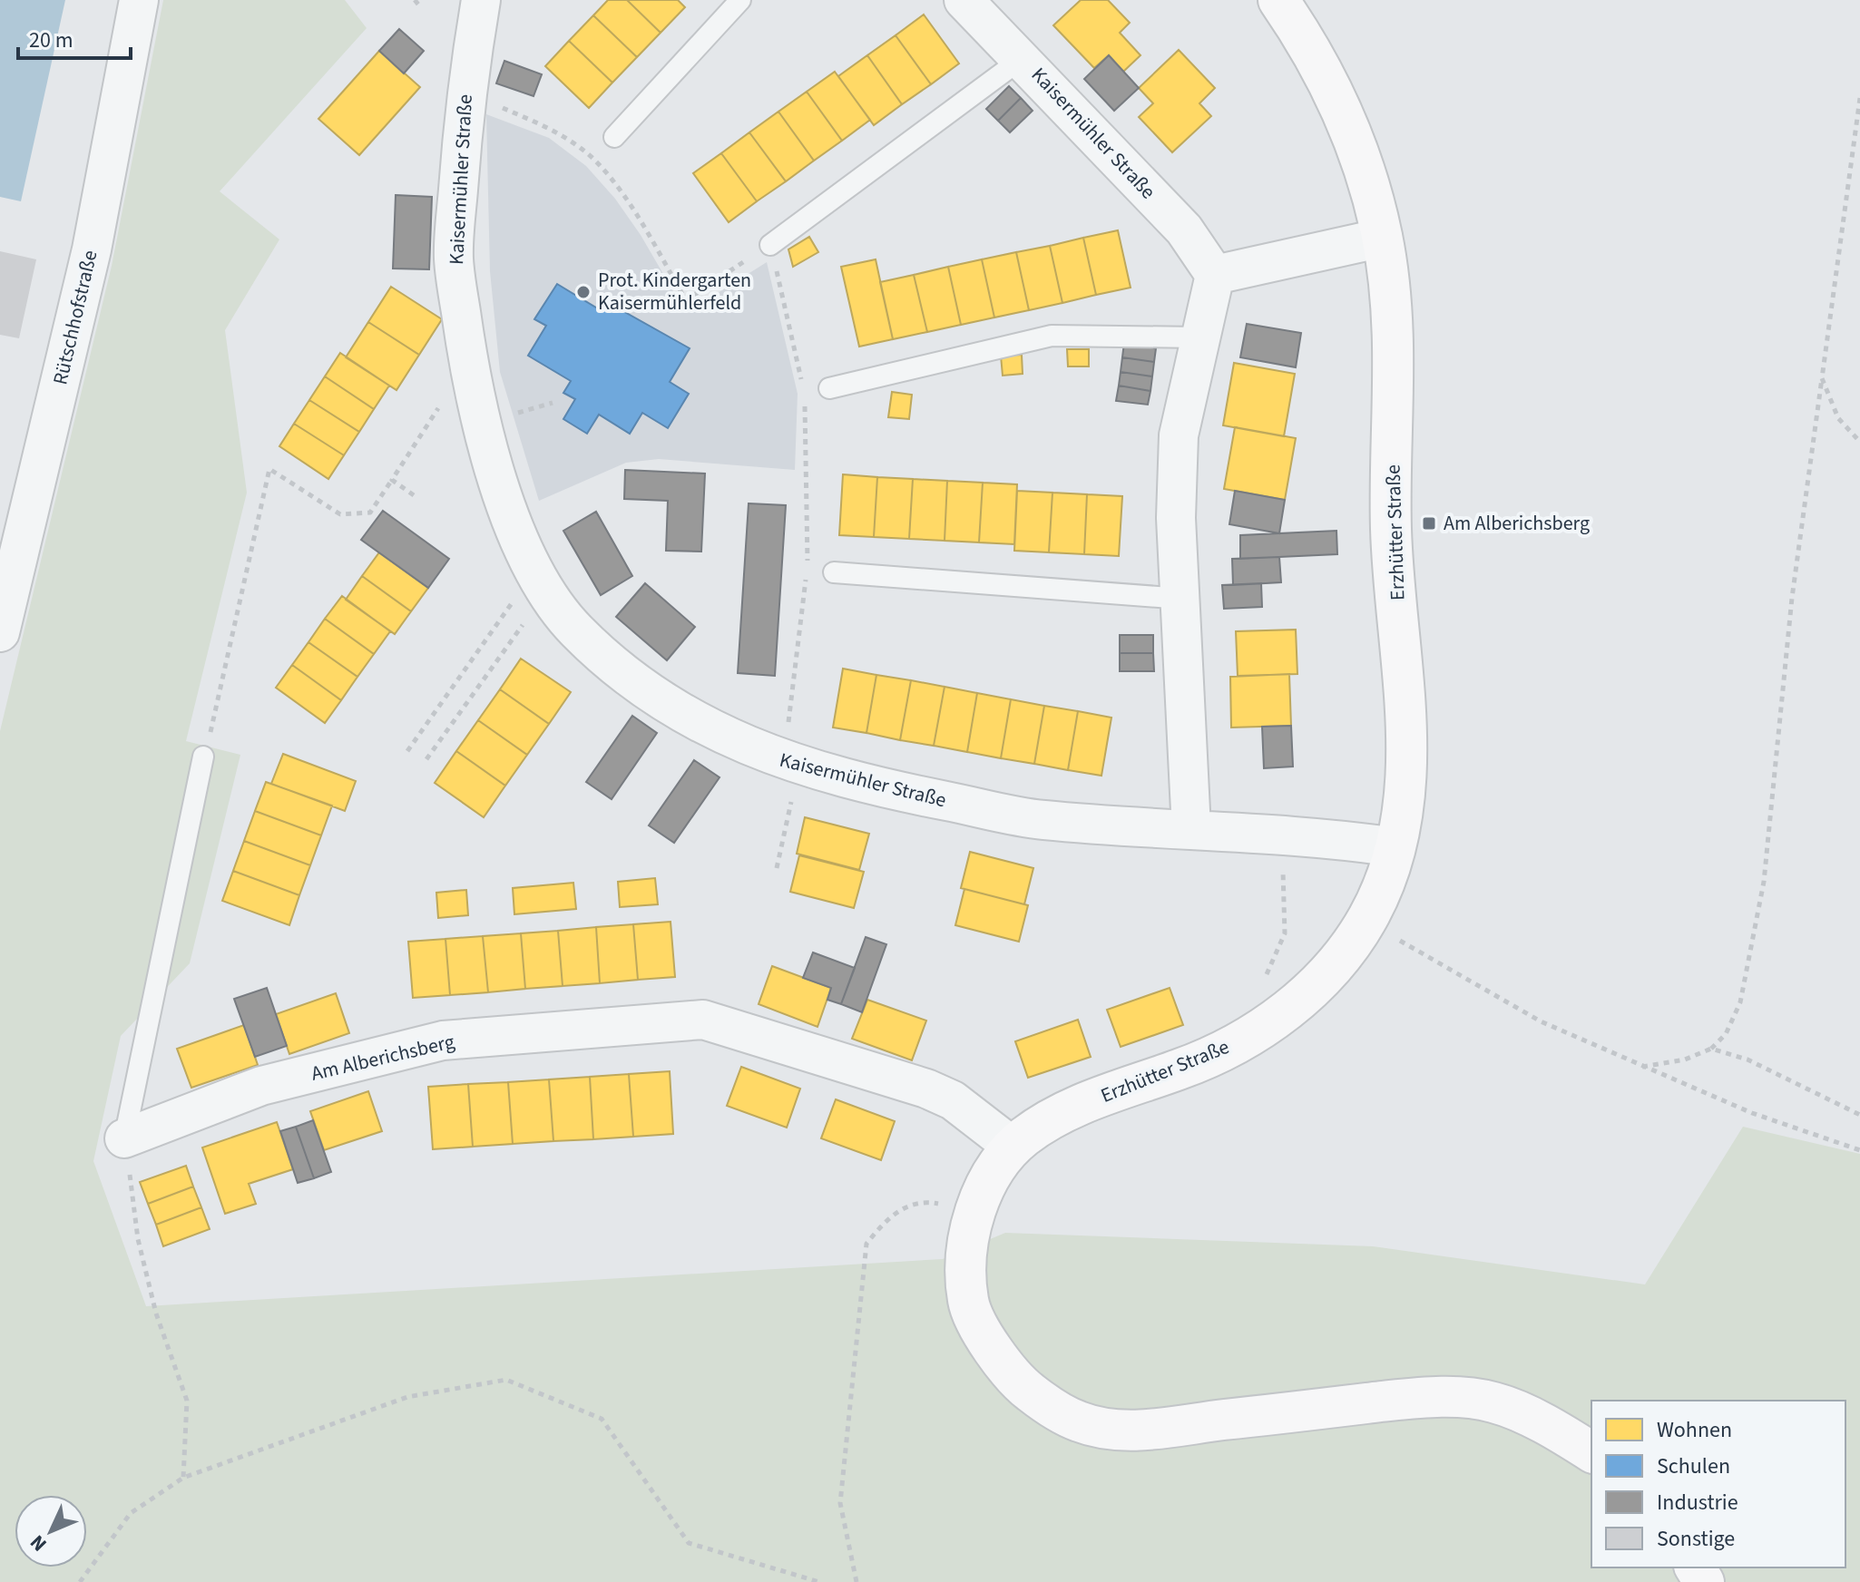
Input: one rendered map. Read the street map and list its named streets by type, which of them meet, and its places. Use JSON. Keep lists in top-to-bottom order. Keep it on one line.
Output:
{"streets":{"street":["Kaisermühler Straße","Rütschhofstraße","Erzhütter Straße","Am Alberichsberg"]},"crossings":[["Kaisermühler Straße","Erzhütter Straße"],["Erzhütter Straße","Am Alberichsberg"]],"places":{"other":["Prot. Kindergarten Kaisermühlerfeld"],"transit":["Am Alberichsberg"]},"legend":["Wohnen","Schulen","Industrie","Sonstige"],"scale_bar":"20 m","north":"bottom left"}
